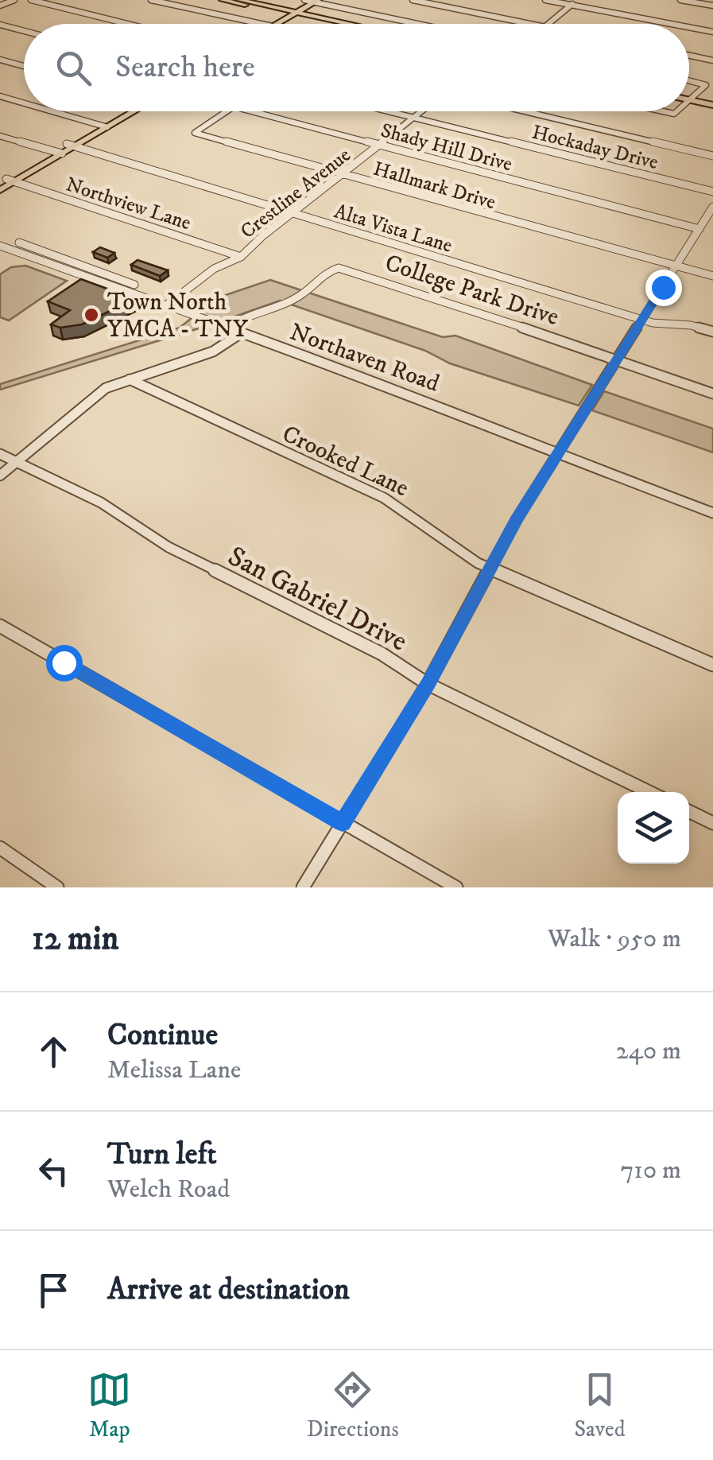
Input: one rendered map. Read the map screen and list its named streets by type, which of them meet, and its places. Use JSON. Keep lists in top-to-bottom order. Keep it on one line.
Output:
{"streets":{"street":["Shady Hill Drive","Hockaday Drive","Hallmark Drive","Crestline Avenue","Northview Lane","Alta Vista Lane","College Park Drive","Northaven Road","Crooked Lane","San Gabriel Drive"]},"crossings":[["Shady Hill Drive","Crestline Avenue"],["Hockaday Drive","Crestline Avenue"],["Hallmark Drive","Crestline Avenue"],["Crestline Avenue","Northview Lane"],["Crestline Avenue","Alta Vista Lane"],["Crestline Avenue","Northaven Road"],["College Park Drive","Northaven Road"]],"places":["Town North YMCA - TNY"],"page":{"search":"Search here","heading":["12 min","Walk · 950 m"],"list":[["Continue","Melissa Lane","240 m"],["Turn left","Welch Road","710 m"],"Arrive at destination"],"nav":["Map","Directions","Saved"]}}
